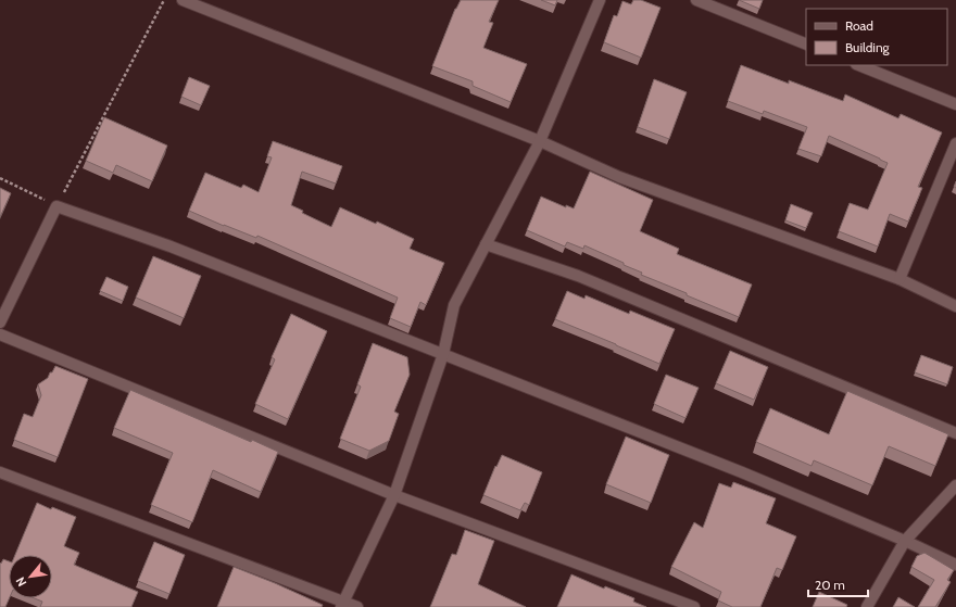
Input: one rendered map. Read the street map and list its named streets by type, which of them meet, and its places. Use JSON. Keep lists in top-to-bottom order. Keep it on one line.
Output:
{"legend":["Road","Building"],"scale_bar":"20 m","north":"bottom left"}
